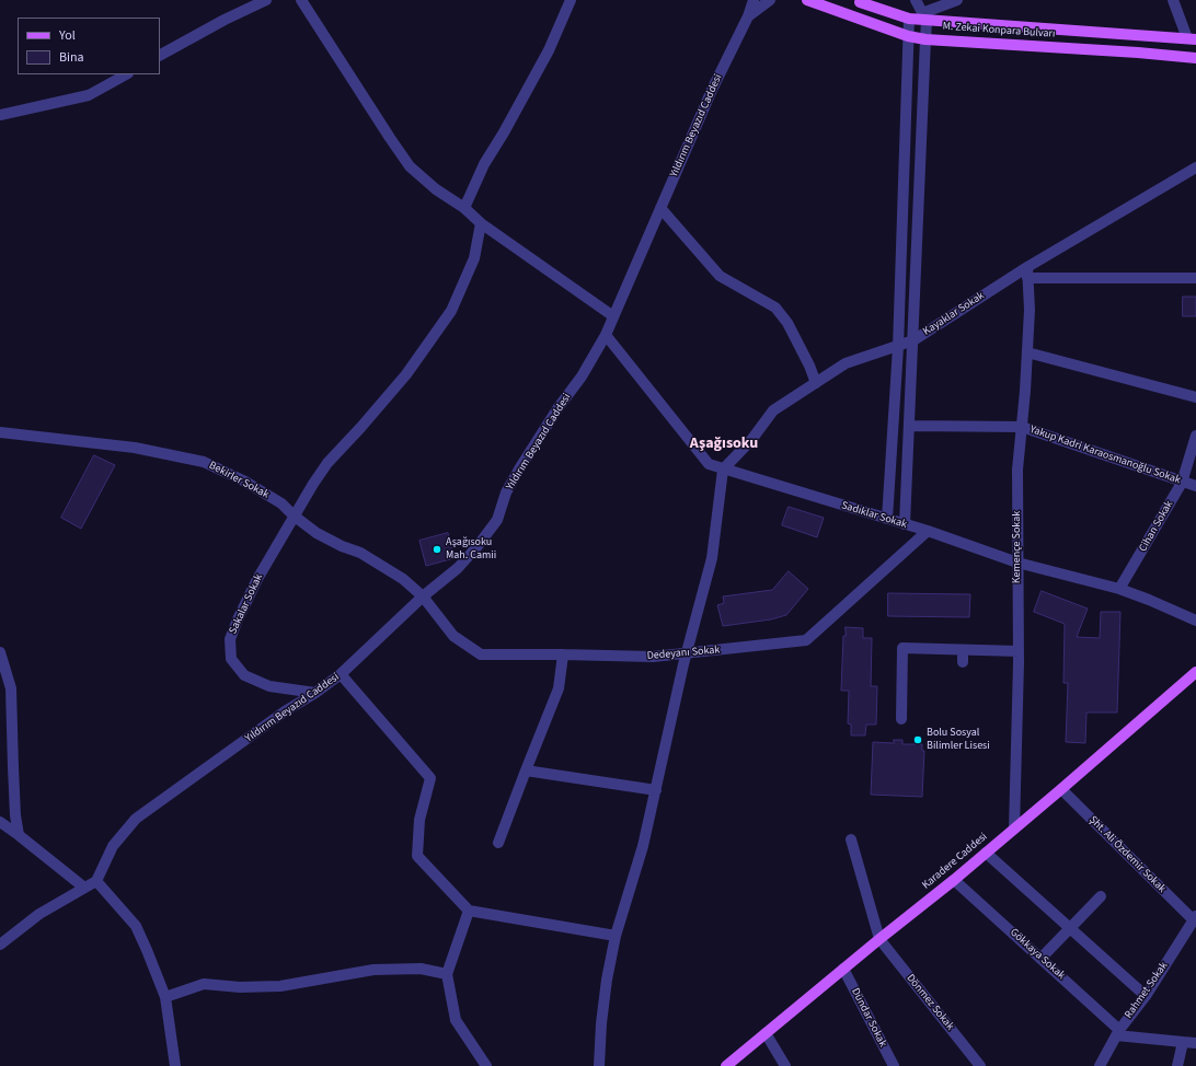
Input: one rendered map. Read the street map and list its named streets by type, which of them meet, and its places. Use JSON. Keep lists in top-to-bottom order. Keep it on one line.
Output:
{"streets":{"main road":["M. Zekai Konpara Bulvarı","Karadere Caddesi"],"street":["Yıldırım Beyazıd Caddesi","Kayaklar Sokak","Yakup Kadri Karaosmanoğlu Sokak","Bekirler Sokak","Sadıklar Sokak","Cihan Sokak","Kemençe Sokak","Sakalar Sokak","Dedeyanı Sokak","Şht. Ali Özdemir Sokak","Gökkaya Sokak","Rahmet Sokak","Dönmez Sokak","Dündar Sokak"]},"crossings":[["Yıldırım Beyazıd Caddesi","Bekirler Sokak"],["Yıldırım Beyazıd Caddesi","Sadıklar Sokak"],["Yıldırım Beyazıd Caddesi","Sakalar Sokak"],["Yıldırım Beyazıd Caddesi","Dedeyanı Sokak"],["Kayaklar Sokak","Sadıklar Sokak"],["Kayaklar Sokak","Kemençe Sokak"],["Yakup Kadri Karaosmanoğlu Sokak","Cihan Sokak"],["Yakup Kadri Karaosmanoğlu Sokak","Kemençe Sokak"],["Bekirler Sokak","Sakalar Sokak"],["Bekirler Sokak","Dedeyanı Sokak"],["Sadıklar Sokak","Cihan Sokak"],["Sadıklar Sokak","Kemençe Sokak"],["Sadıklar Sokak","Dedeyanı Sokak"],["Kemençe Sokak","Karadere Caddesi"],["Şht. Ali Özdemir Sokak","Karadere Caddesi"],["Şht. Ali Özdemir Sokak","Rahmet Sokak"],["Karadere Caddesi","Gökkaya Sokak"],["Karadere Caddesi","Dönmez Sokak"],["Karadere Caddesi","Dündar Sokak"],["Gökkaya Sokak","Rahmet Sokak"]],"districts":["Aşağısoku"],"places":["Aşağısoku Mah. Camii","Bolu Sosyal Bilimler Lisesi"],"legend":["Yol","Bina"]}
